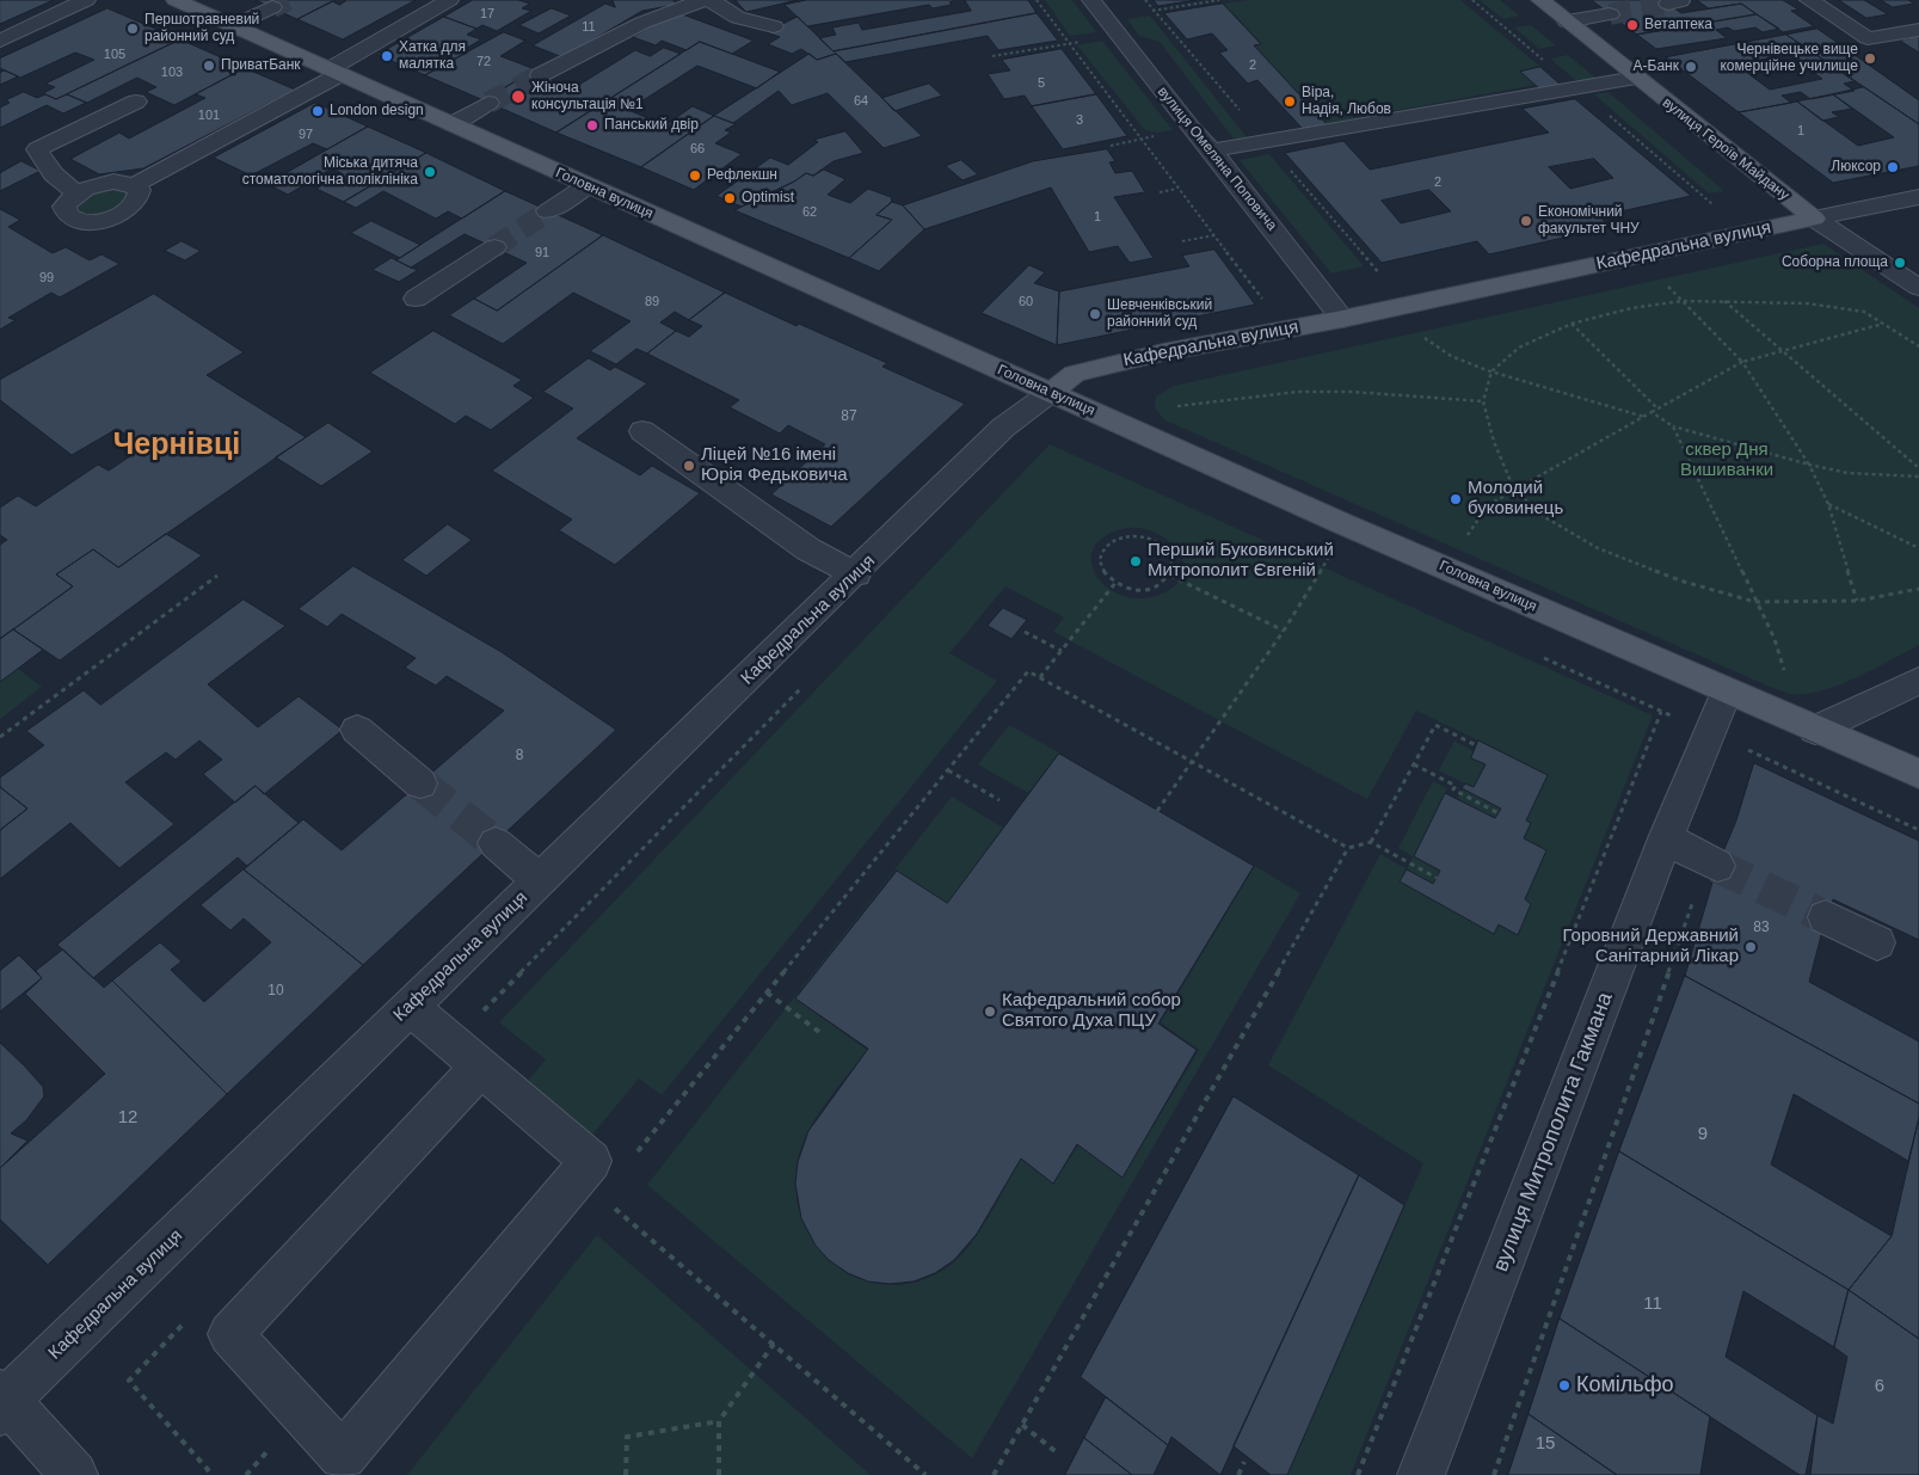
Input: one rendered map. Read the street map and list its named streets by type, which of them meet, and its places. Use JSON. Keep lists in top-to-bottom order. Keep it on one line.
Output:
{"streets":{"main road":["вулиця Героїв Майдану","Головна вулиця","Кафедральна вулиця"],"street":["вулиця Омеляна Поповича","вулиця Митрополита Гакмана"]},"crossings":[["вулиця Героїв Майдану","Кафедральна вулиця"],["вулиця Омеляна Поповича","Кафедральна вулиця"],["Головна вулиця","Кафедральна вулиця"],["Головна вулиця","вулиця Митрополита Гакмана"]],"districts":["Чернівці"],"parks":["сквер Дня Вишиванки"],"places":["Ветаптека","Першотравневий районний суд","Хатка для малятка","Чернівецьке вище комерційне училище","ПриватБанк","А-Банк","Жіноча консультація №1","Віра, Надія, Любов","London design","Панський двір","Люксор","Міська дитяча стоматологічна поліклініка","Рефлекшн","Optimist","Економічний факультет ЧНУ","Соборна площа","Шевченківський районний суд","Ліцей №16 імені Юрія Федьковича","Молодий буковинець","Перший Буковинський Митрополит Євгеній","Горовний Державний Санітарний Лікар","Кафедральний собор Святого Духа ПЦУ","Комільфо"],"house_numbers":["17","11","105","72","2","103","5","64","101","3","1","97","66","2","62","1","91","99","89","60","87","8","83","10","12","9","11","6","15"]}
